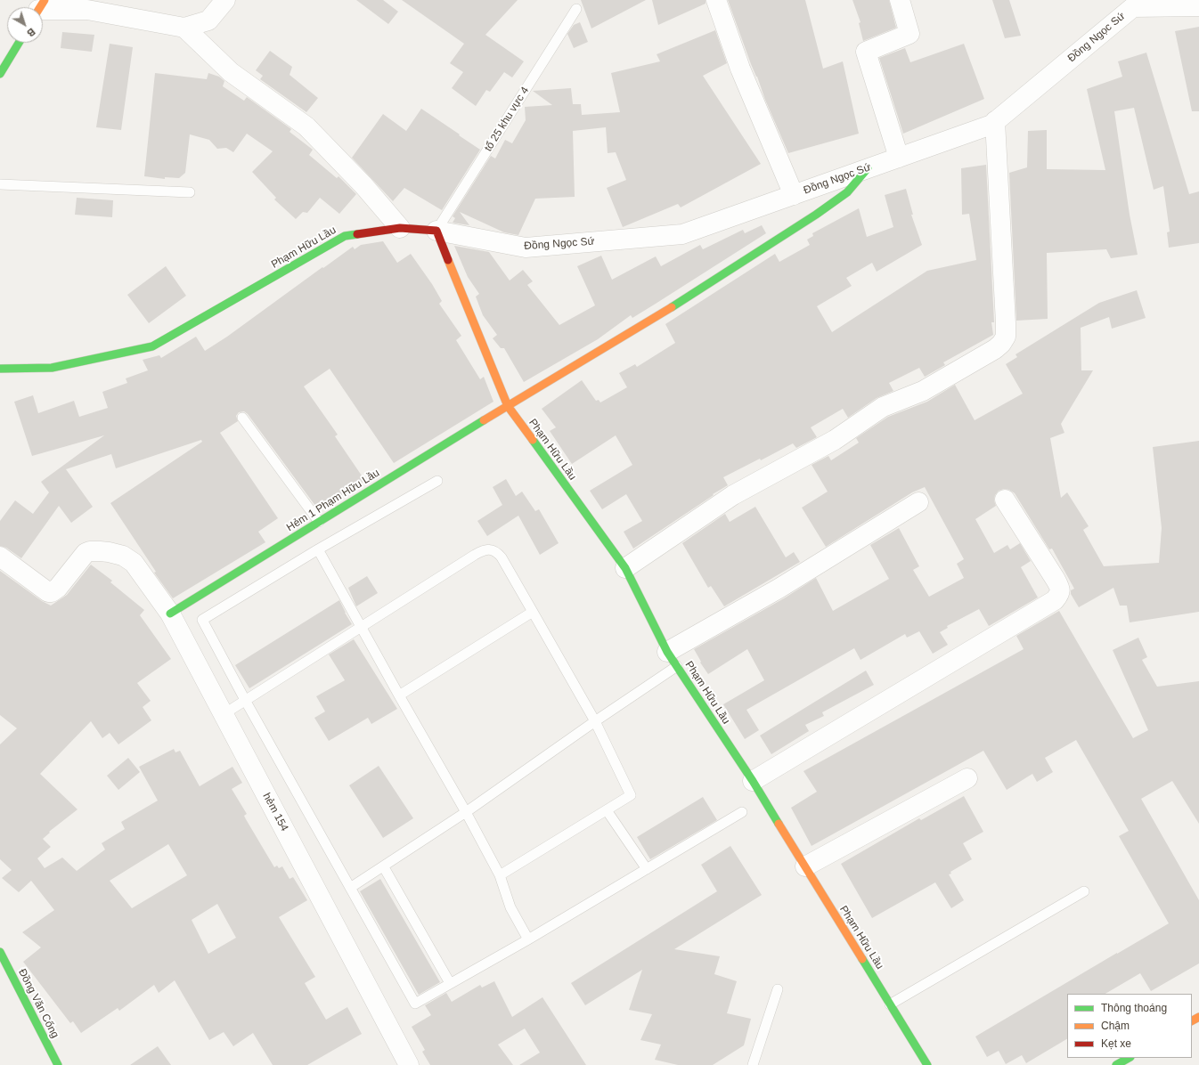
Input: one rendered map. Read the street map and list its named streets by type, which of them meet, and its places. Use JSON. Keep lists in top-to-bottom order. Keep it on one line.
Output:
{"streets":{"street":["Đồng Ngọc Sứ","Phạm Hữu Lầu","Hẻm 1 Phạm Hữu Lầu","hẻm 154","Đồng Văn Cống"],"lane":["tổ 25 khu vực 4"]},"crossings":[["Đồng Ngọc Sứ","tổ 25 khu vực 4"],["Đồng Ngọc Sứ","Phạm Hữu Lầu"],["Đồng Ngọc Sứ","Hẻm 1 Phạm Hữu Lầu"],["tổ 25 khu vực 4","Phạm Hữu Lầu"],["Phạm Hữu Lầu","Hẻm 1 Phạm Hữu Lầu"],["Hẻm 1 Phạm Hữu Lầu","hẻm 154"]],"legend":["Thông thoáng","Chậm","Kẹt xe"],"north":"bottom right"}
